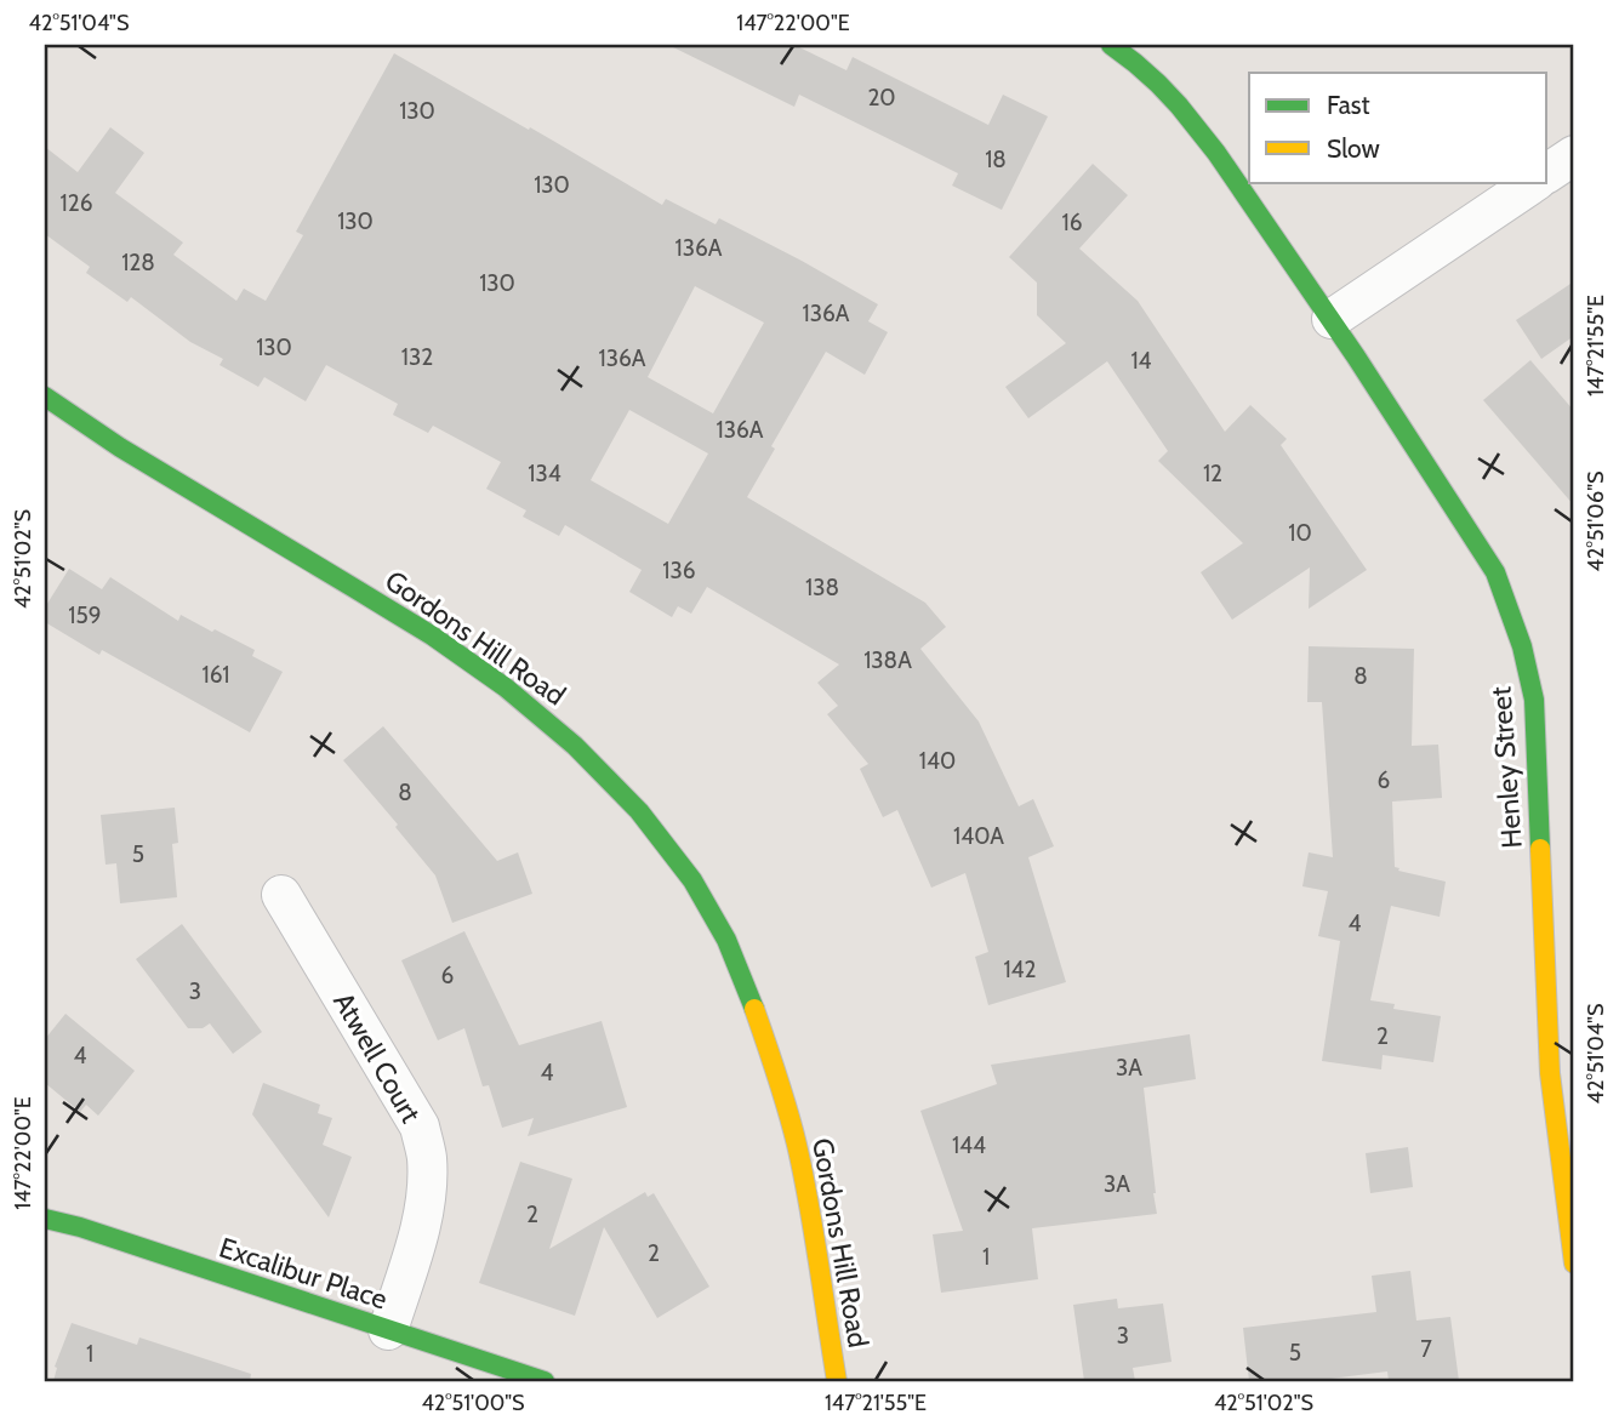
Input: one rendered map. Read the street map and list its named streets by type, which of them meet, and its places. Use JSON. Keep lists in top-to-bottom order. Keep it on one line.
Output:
{"streets":{"street":["Gordons Hill Road","Henley Street","Atwell Court","Excalibur Place"]},"crossings":[["Atwell Court","Excalibur Place"]],"house_numbers":["20","130","18","130","126","130","16","136A","128","130","136A","130","132","136A","14","136A","134","12","10","136","138","159","138A","161","8","140","6","8","140A","5","4","142","6","3","2","4","3A","4","144","3A","2","2","1","3","7","5","1"],"legend":["Fast","Slow"],"coordinates":["42°51'04\"S","147°22'00\"E","147°21'55\"E","42°51'06\"S","42°51'02\"S","42°51'00\"S"]}
